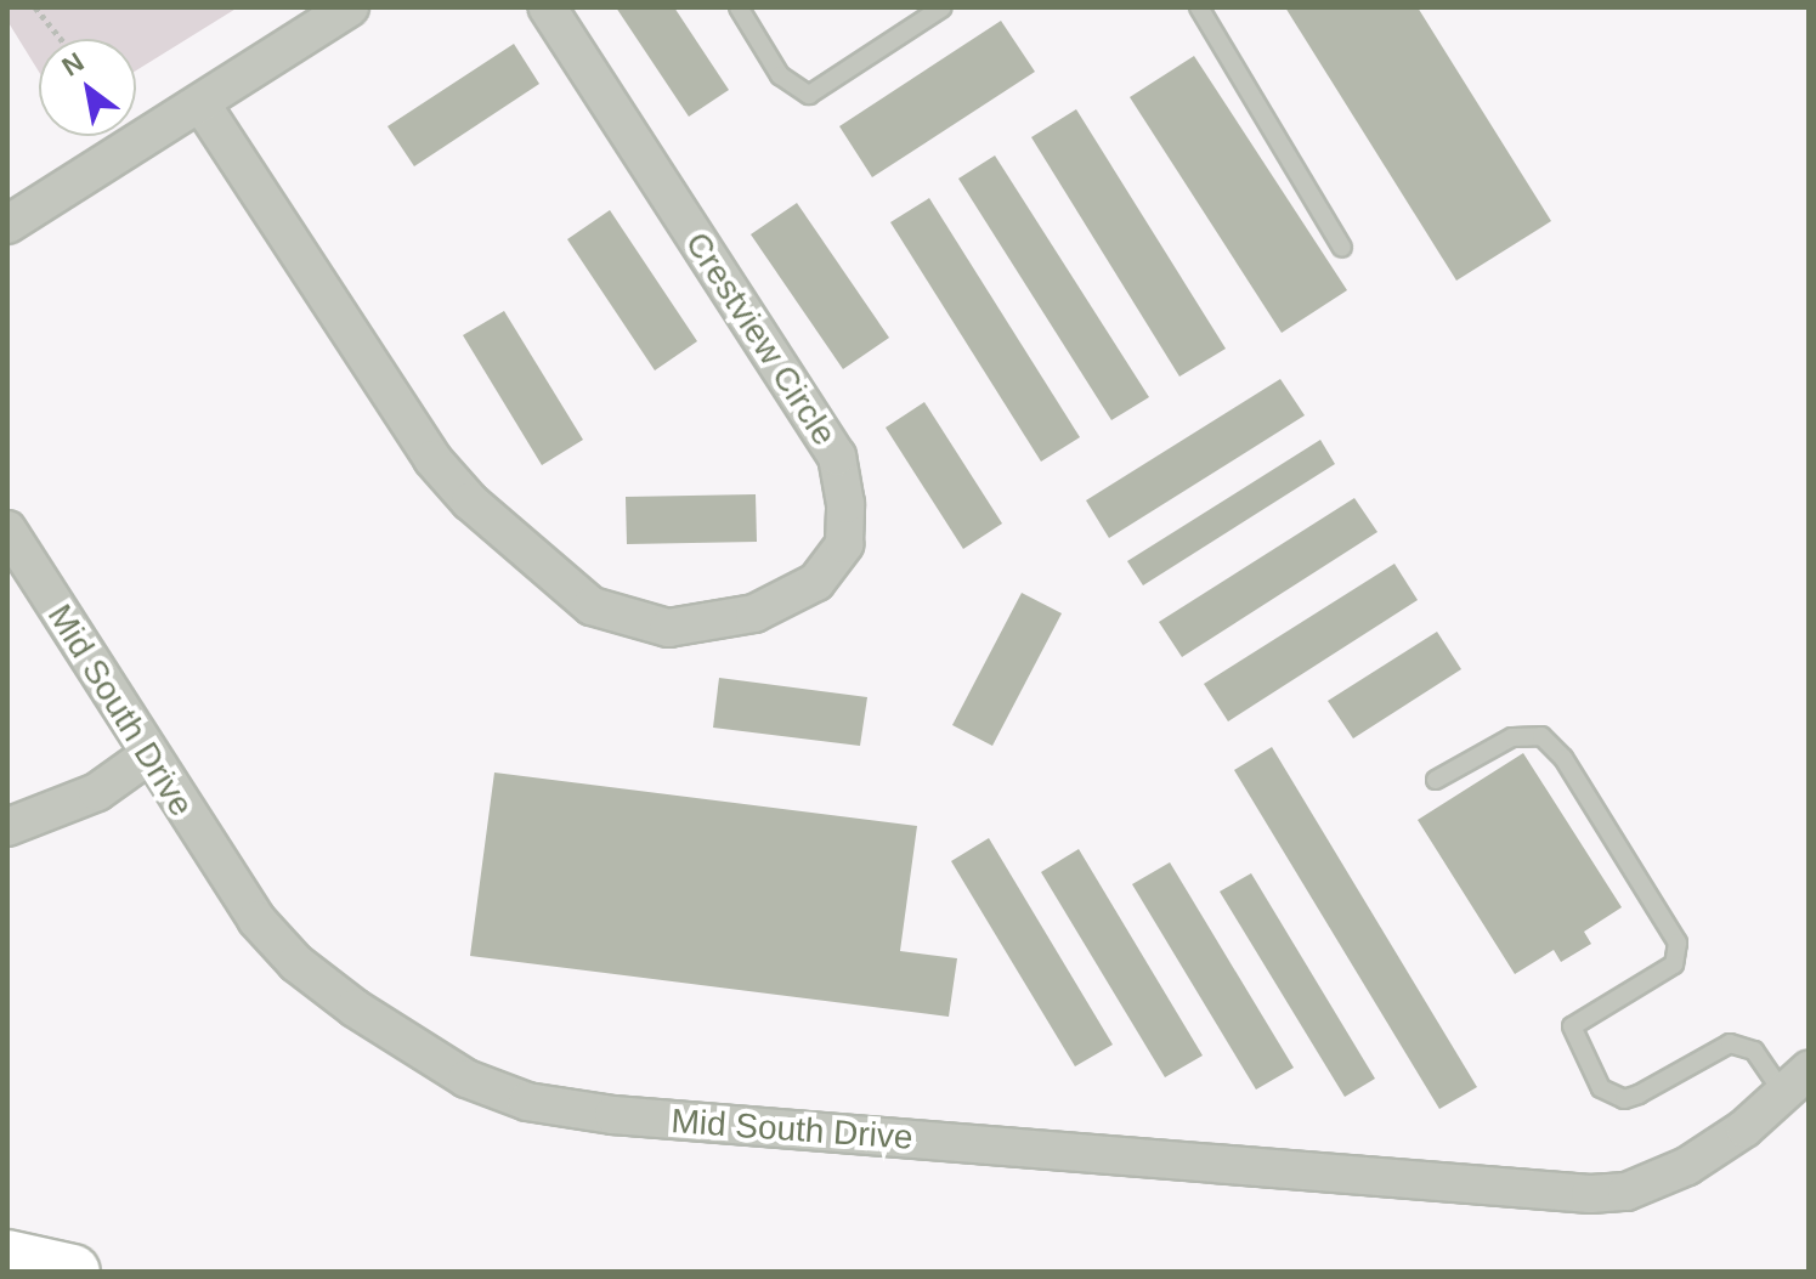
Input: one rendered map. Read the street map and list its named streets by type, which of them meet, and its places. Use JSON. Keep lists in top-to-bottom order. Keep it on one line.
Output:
{"streets":{"street":["Crestview Circle","Mid South Drive"]},"north":"top left"}
